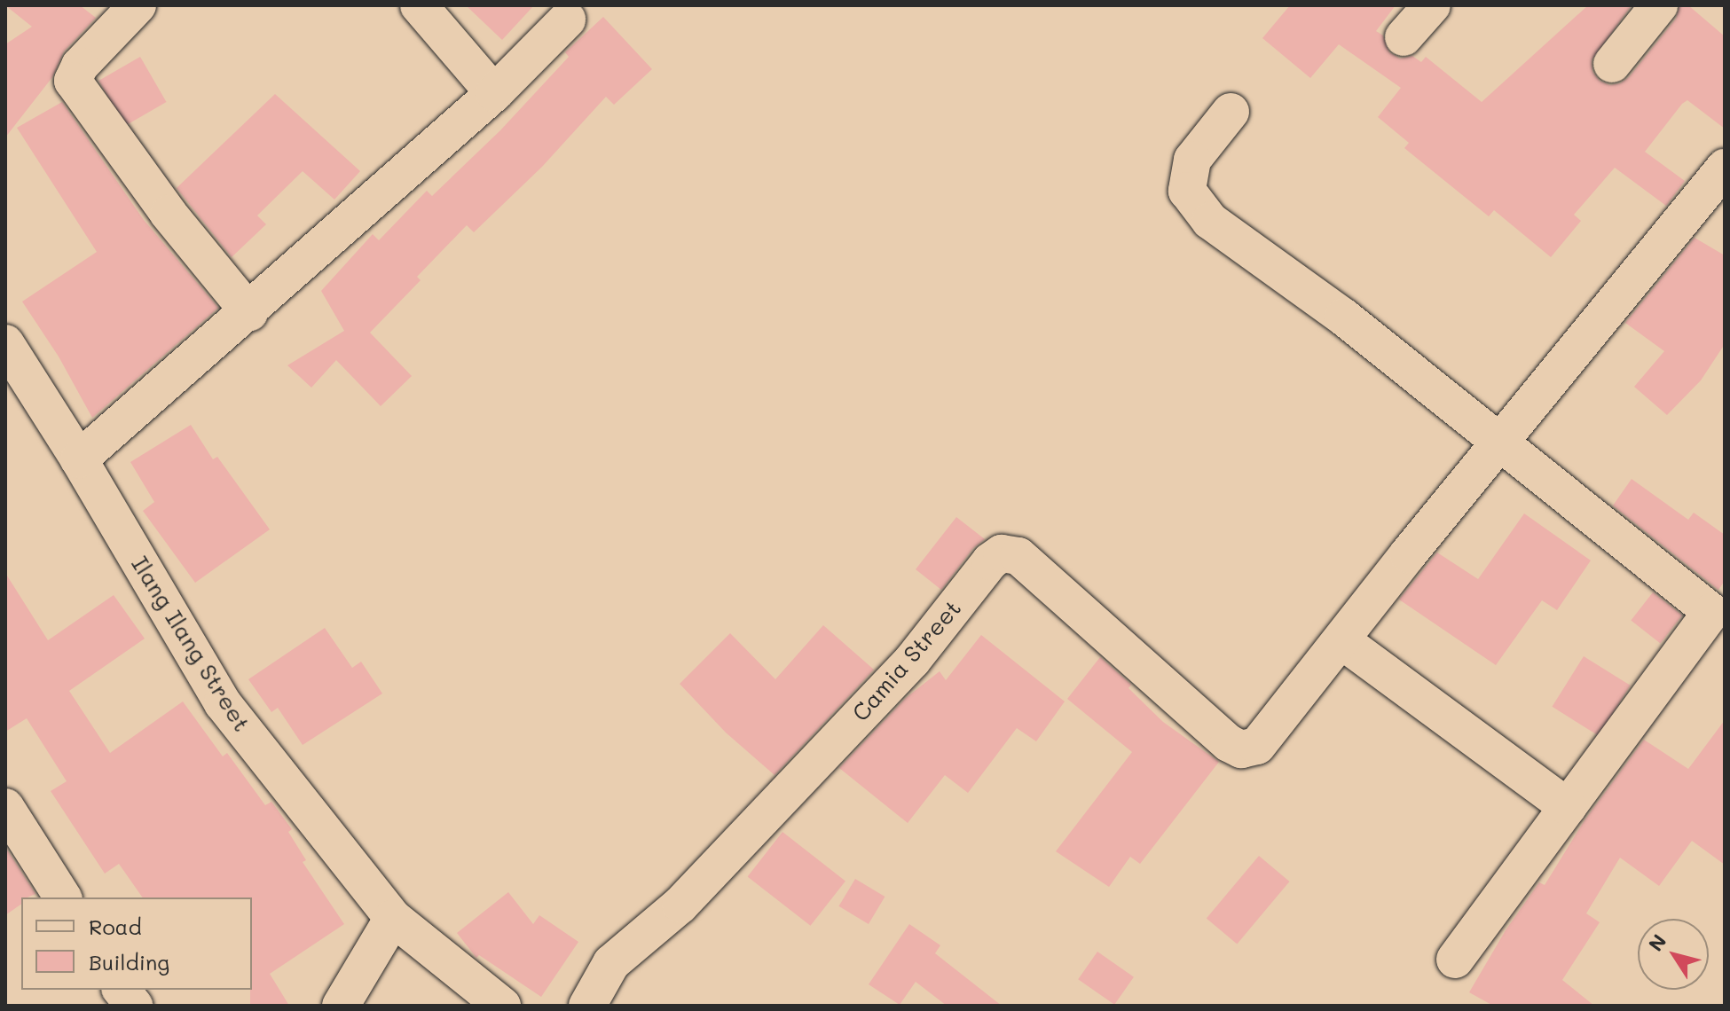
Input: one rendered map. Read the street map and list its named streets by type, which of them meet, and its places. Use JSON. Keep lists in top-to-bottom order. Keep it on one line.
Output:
{"streets":{"street":["Ilang Ilang Street","Camia Street"]},"legend":["Road","Building"],"north":"top left"}
